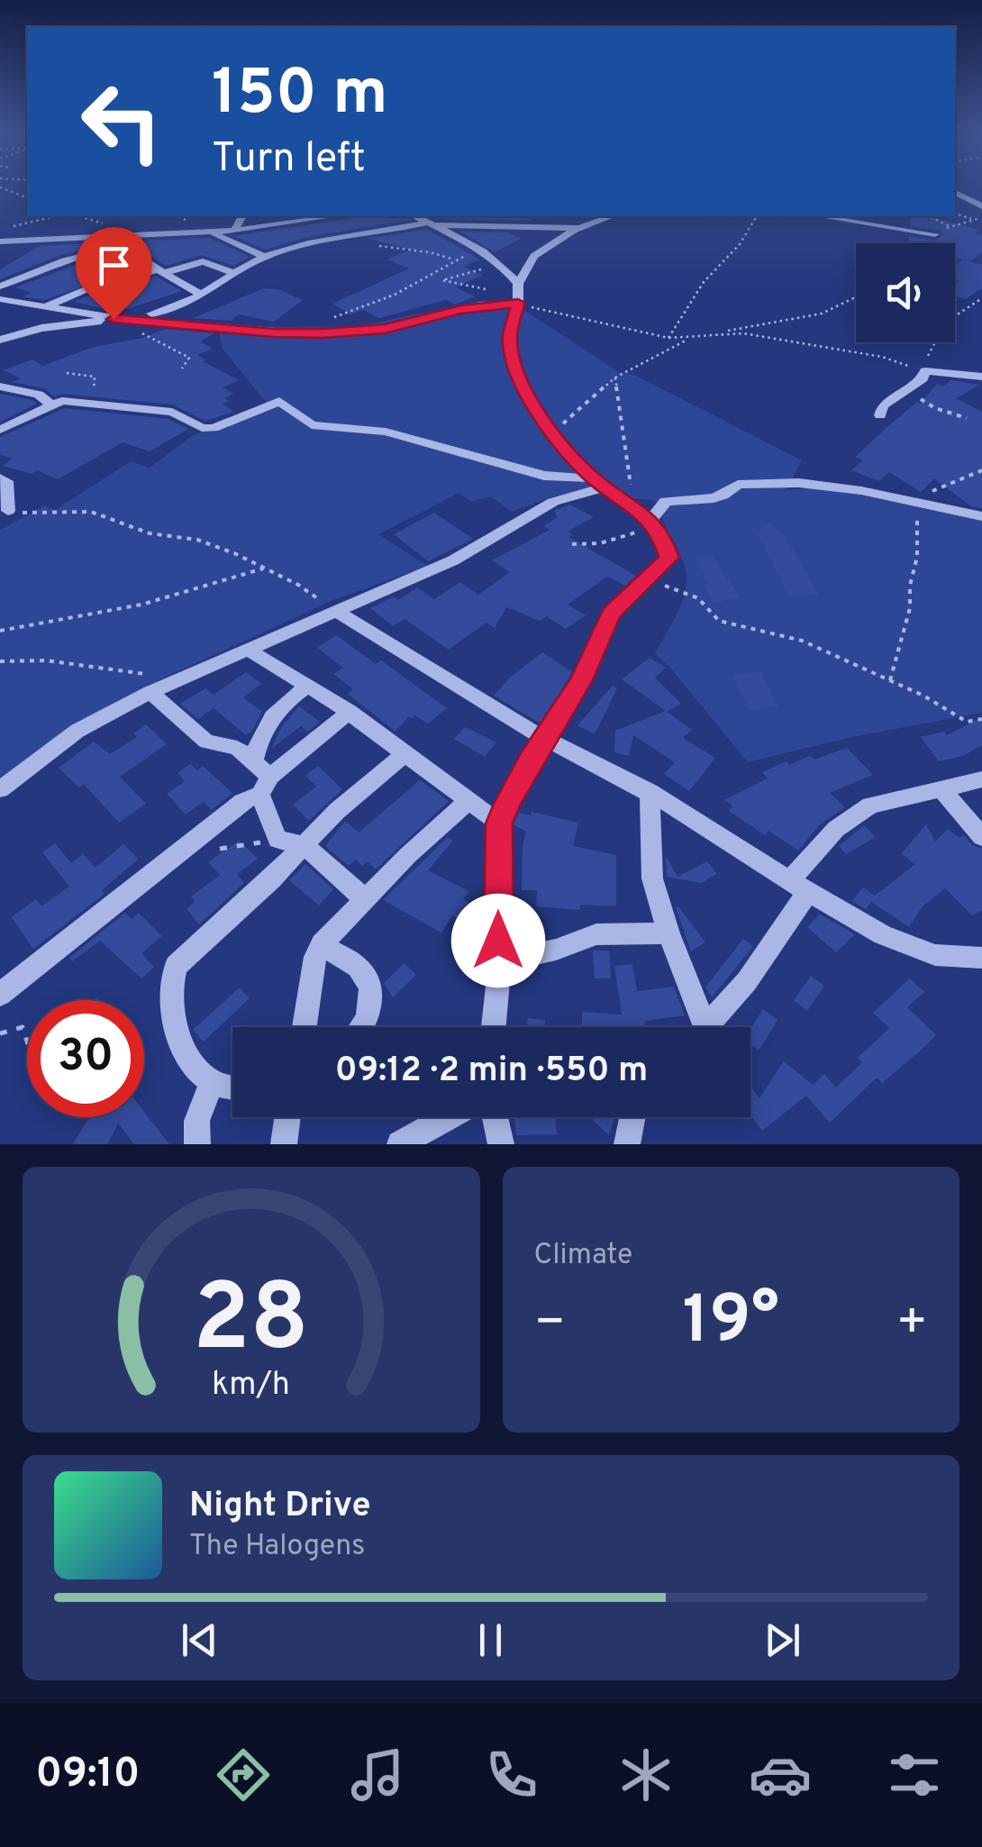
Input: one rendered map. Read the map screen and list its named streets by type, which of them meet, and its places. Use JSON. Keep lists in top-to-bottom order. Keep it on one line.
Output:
{"page":{"turn":["150 m","Turn left"],"limit":"30","trip":"09:12 · 2 min · 550 m","tile":"Climate","heat":["−","19°","+"],"song":["Night Drive","The Halogens"],"tabs":"09:10","gauge":["28","km/h"]}}
